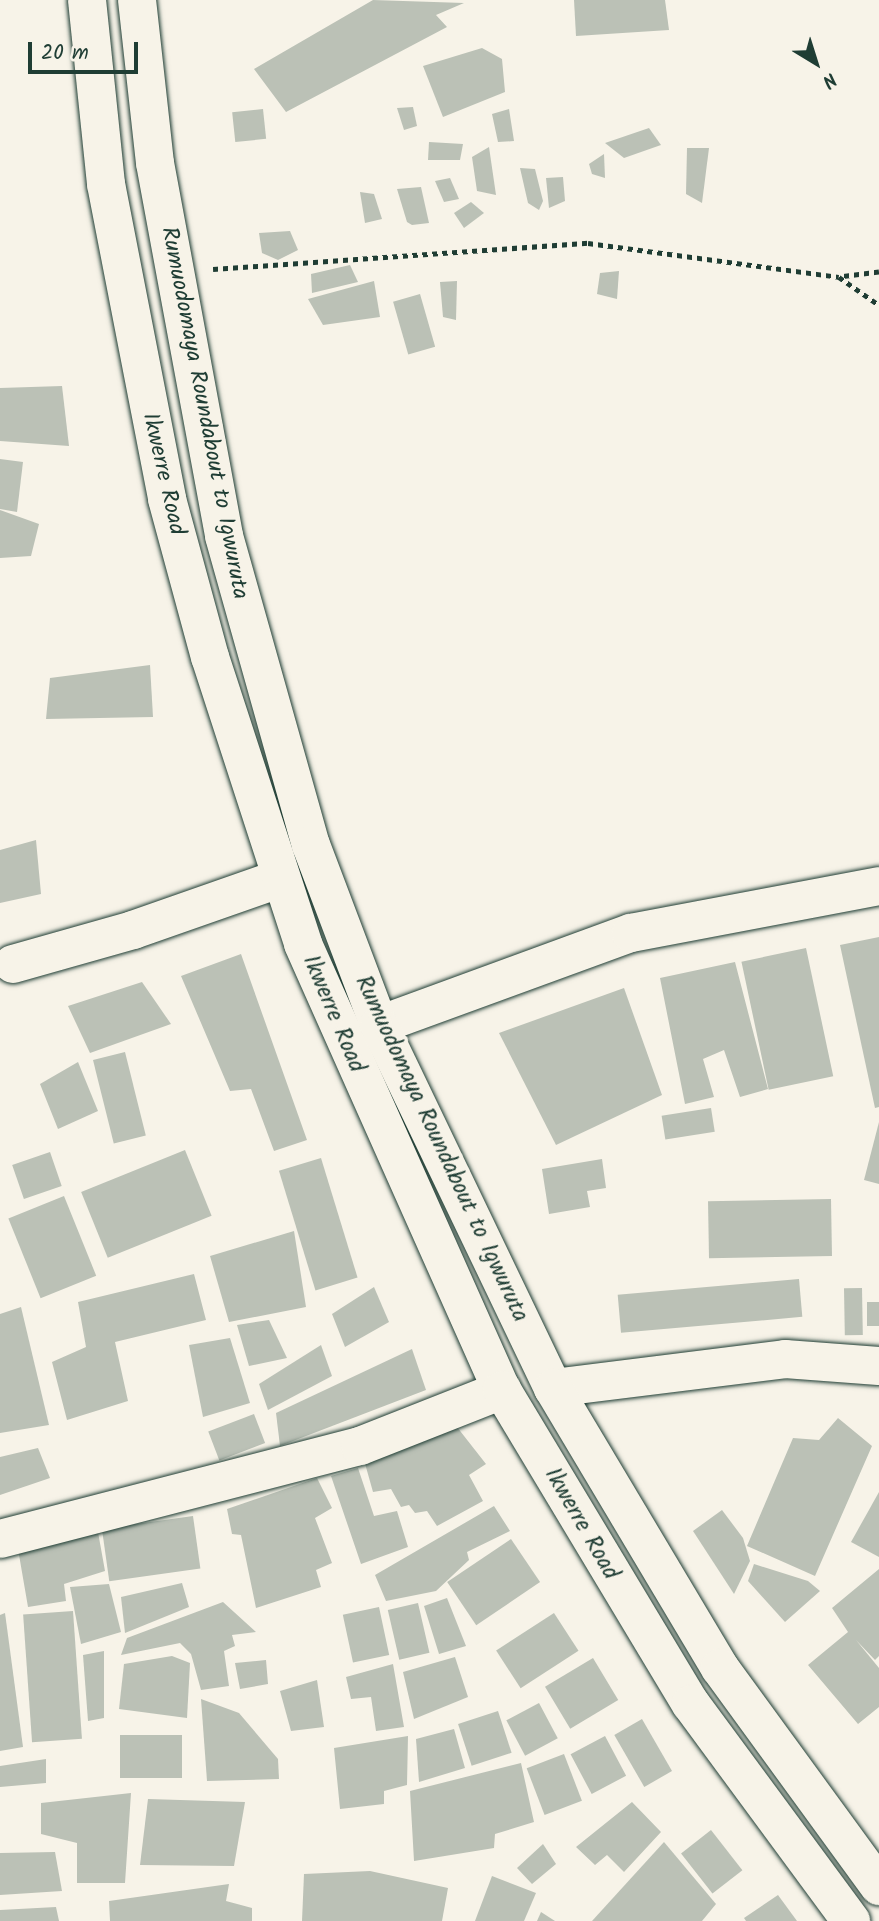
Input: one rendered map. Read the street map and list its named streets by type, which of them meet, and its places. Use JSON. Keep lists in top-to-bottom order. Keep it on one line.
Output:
{"streets":{"main road":["Rumuodomaya Roundabout to Igwuruta","Ikwerre Road"]},"scale_bar":"20 m","north":"bottom right"}
